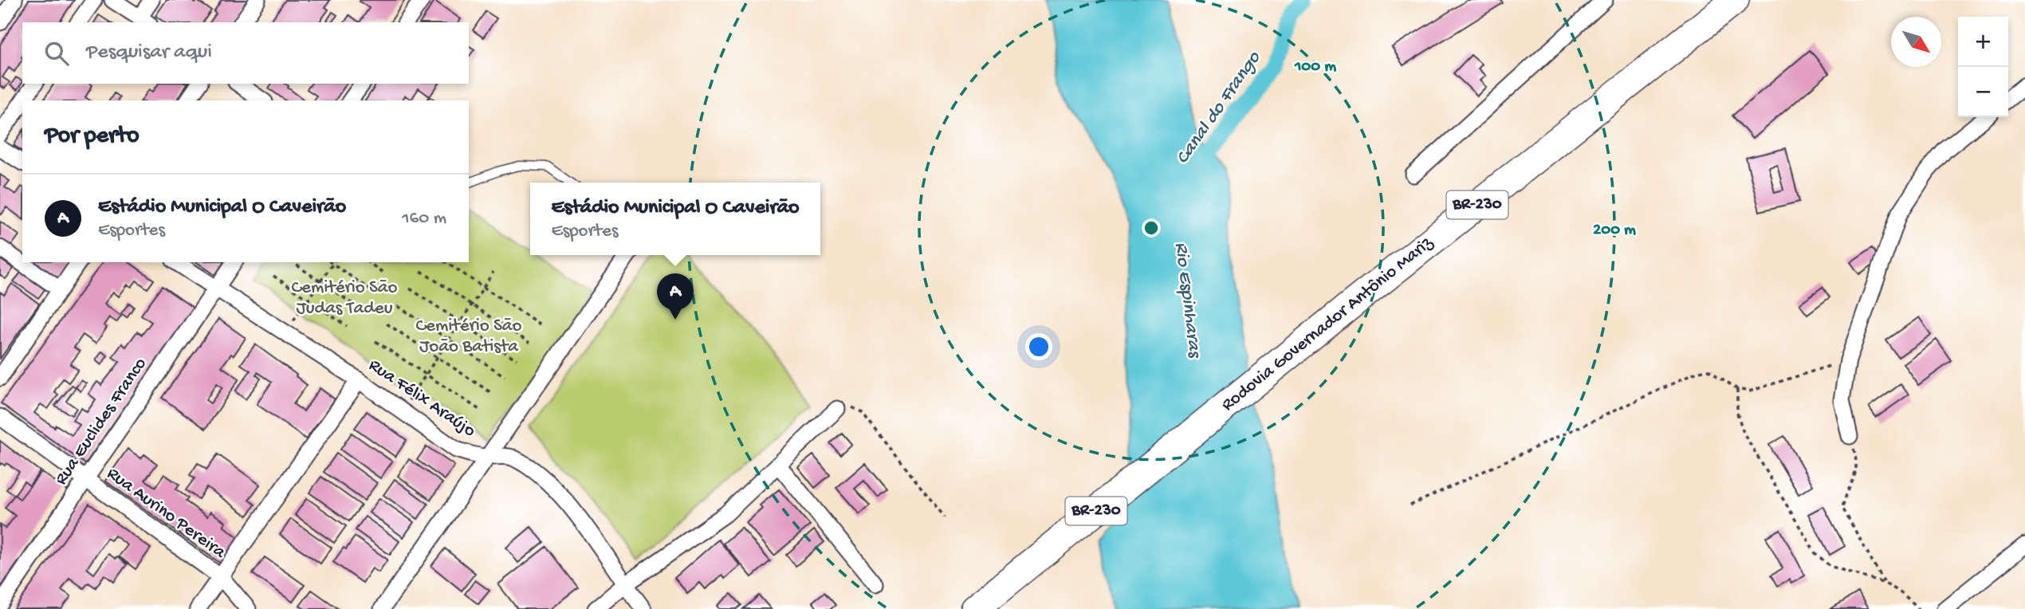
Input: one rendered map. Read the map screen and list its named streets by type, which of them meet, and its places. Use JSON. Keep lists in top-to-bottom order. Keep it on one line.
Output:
{"streets":{"highway":["BR-230","Rodovia Governador Antônio Mariz"],"street":["Rua Félix Araújo","Rua Euclides Franco","Rua Aurino Pereira"]},"crossings":[["Rua Félix Araújo","Rua Euclides Franco"],["Rua Euclides Franco","Rua Aurino Pereira"]],"water":["Canal do Frango","Rio Espinharas"],"parks":["Cemitério São Judas Tadeu","Cemitério São João Batista"],"north":"bottom right","page":{"map_buttons":["+","−"],"search":"Pesquisar aqui","heading":"Por perto","list":[{"mark":"A","name":"Estádio Municipal O Caveirão","note":"Esportes","value":"160 m"}],"popup":["Estádio Municipal O Caveirão","Esportes"],"pins":"A"},"rings":["100 m","200 m"]}
